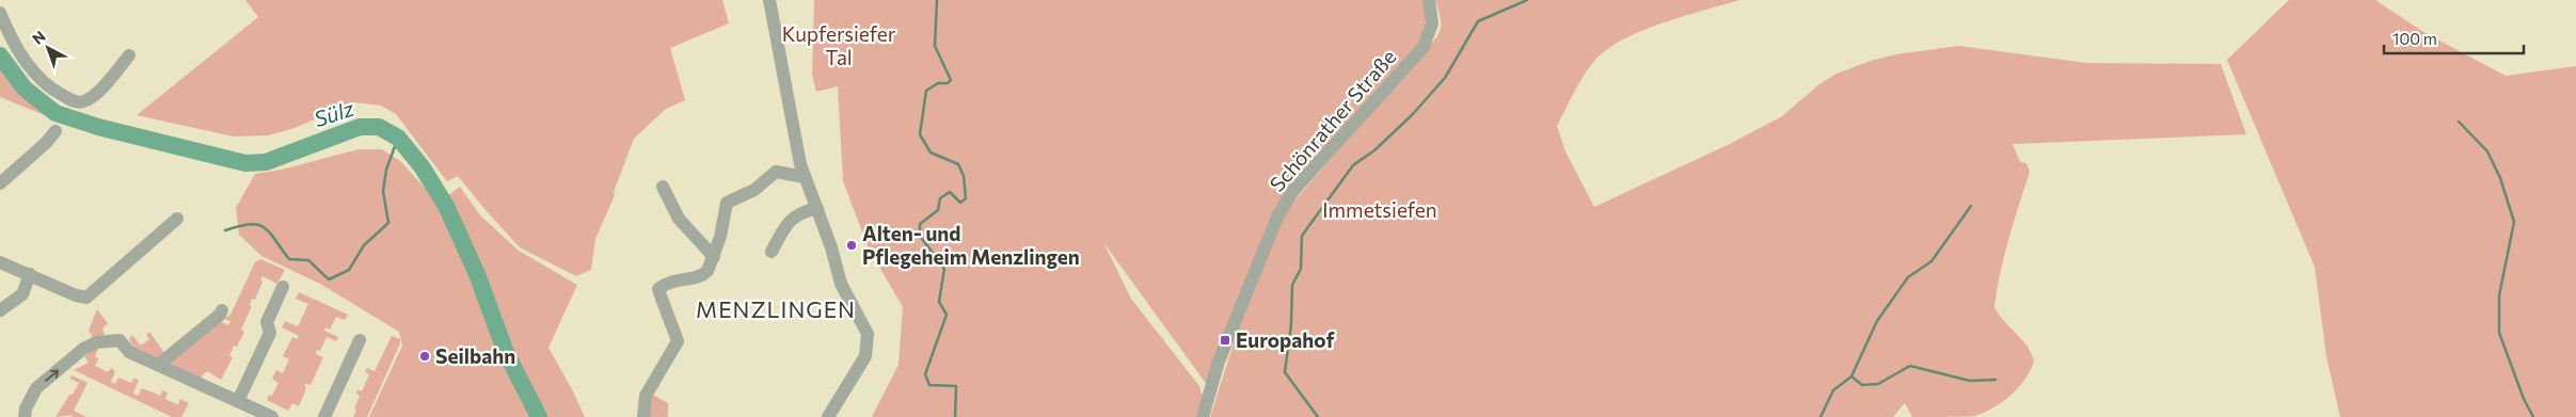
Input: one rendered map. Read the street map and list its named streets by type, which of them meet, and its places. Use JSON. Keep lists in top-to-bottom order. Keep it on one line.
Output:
{"streets":{"street":["Schönrather Straße"]},"districts":["MENZLINGEN"],"water":["Sülz"],"parks":["Kupfersiefer Tal","Immetsiefen"],"places":{"other":["Alten- und Pflegeheim Menzlingen","Seilbahn"],"transit":["Europahof"]},"scale_bar":"100 m","north":"top left"}
